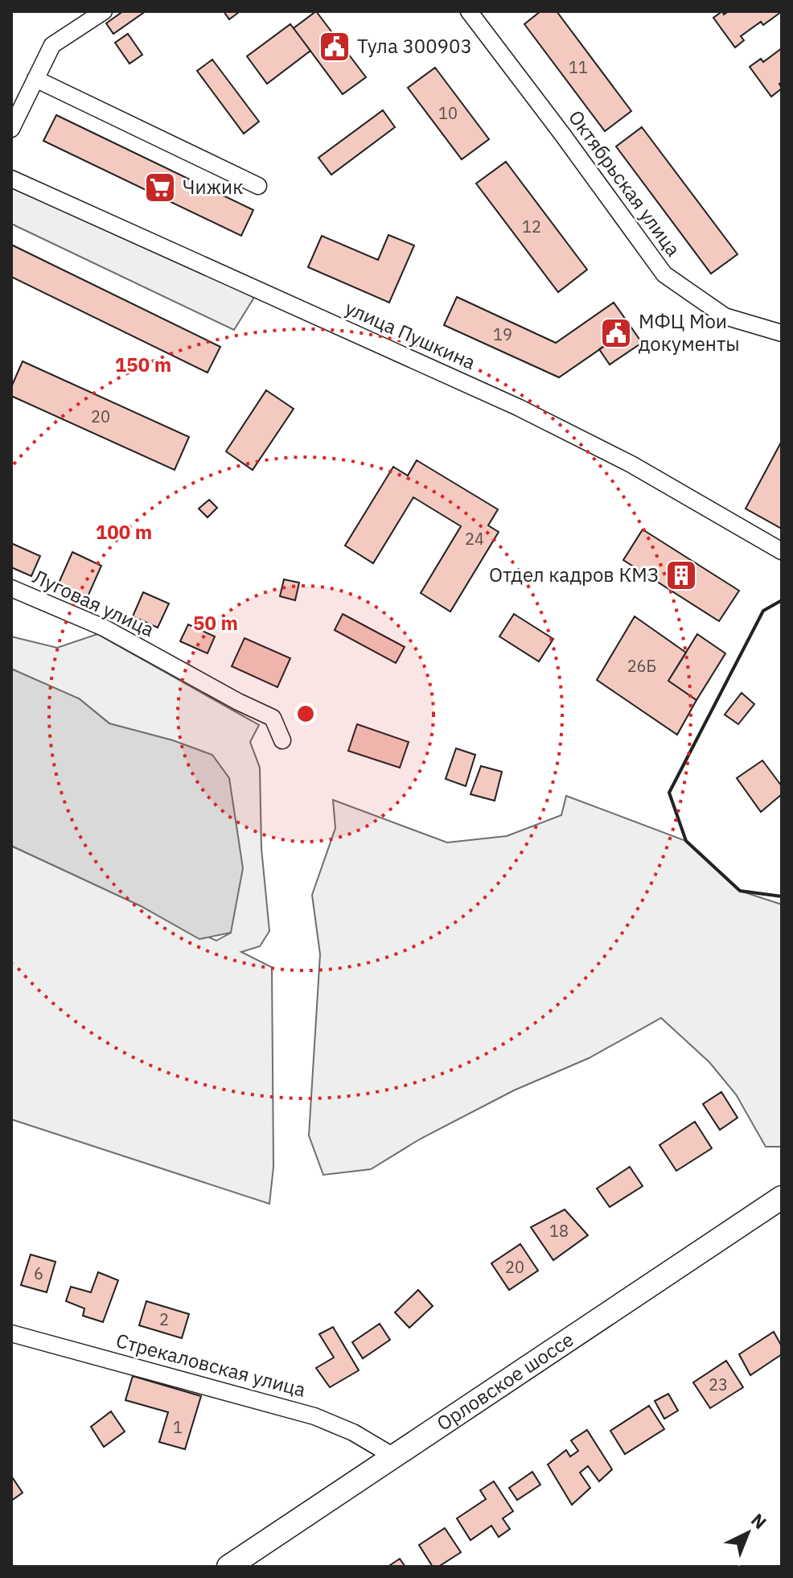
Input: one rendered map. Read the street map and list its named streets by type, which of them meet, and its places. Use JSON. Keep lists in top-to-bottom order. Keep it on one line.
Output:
{"streets":{"main road":["Орловское шоссе"],"street":["Октябрьская улица","улица Пушкина","Луговая улица","Стрекаловская улица"]},"crossings":[["Стрекаловская улица","Орловское шоссе"]],"places":{"public building":["Тула 300903","МФЦ Мои документы"],"supermarket":["Чижик"],"building":["Отдел кадров КМЗ"]},"house_numbers":["11","10","12","19","20","24","26Б","18","20","6","2","23","1"],"north":"top right","rings":["150 m","100 m","50 m"]}
